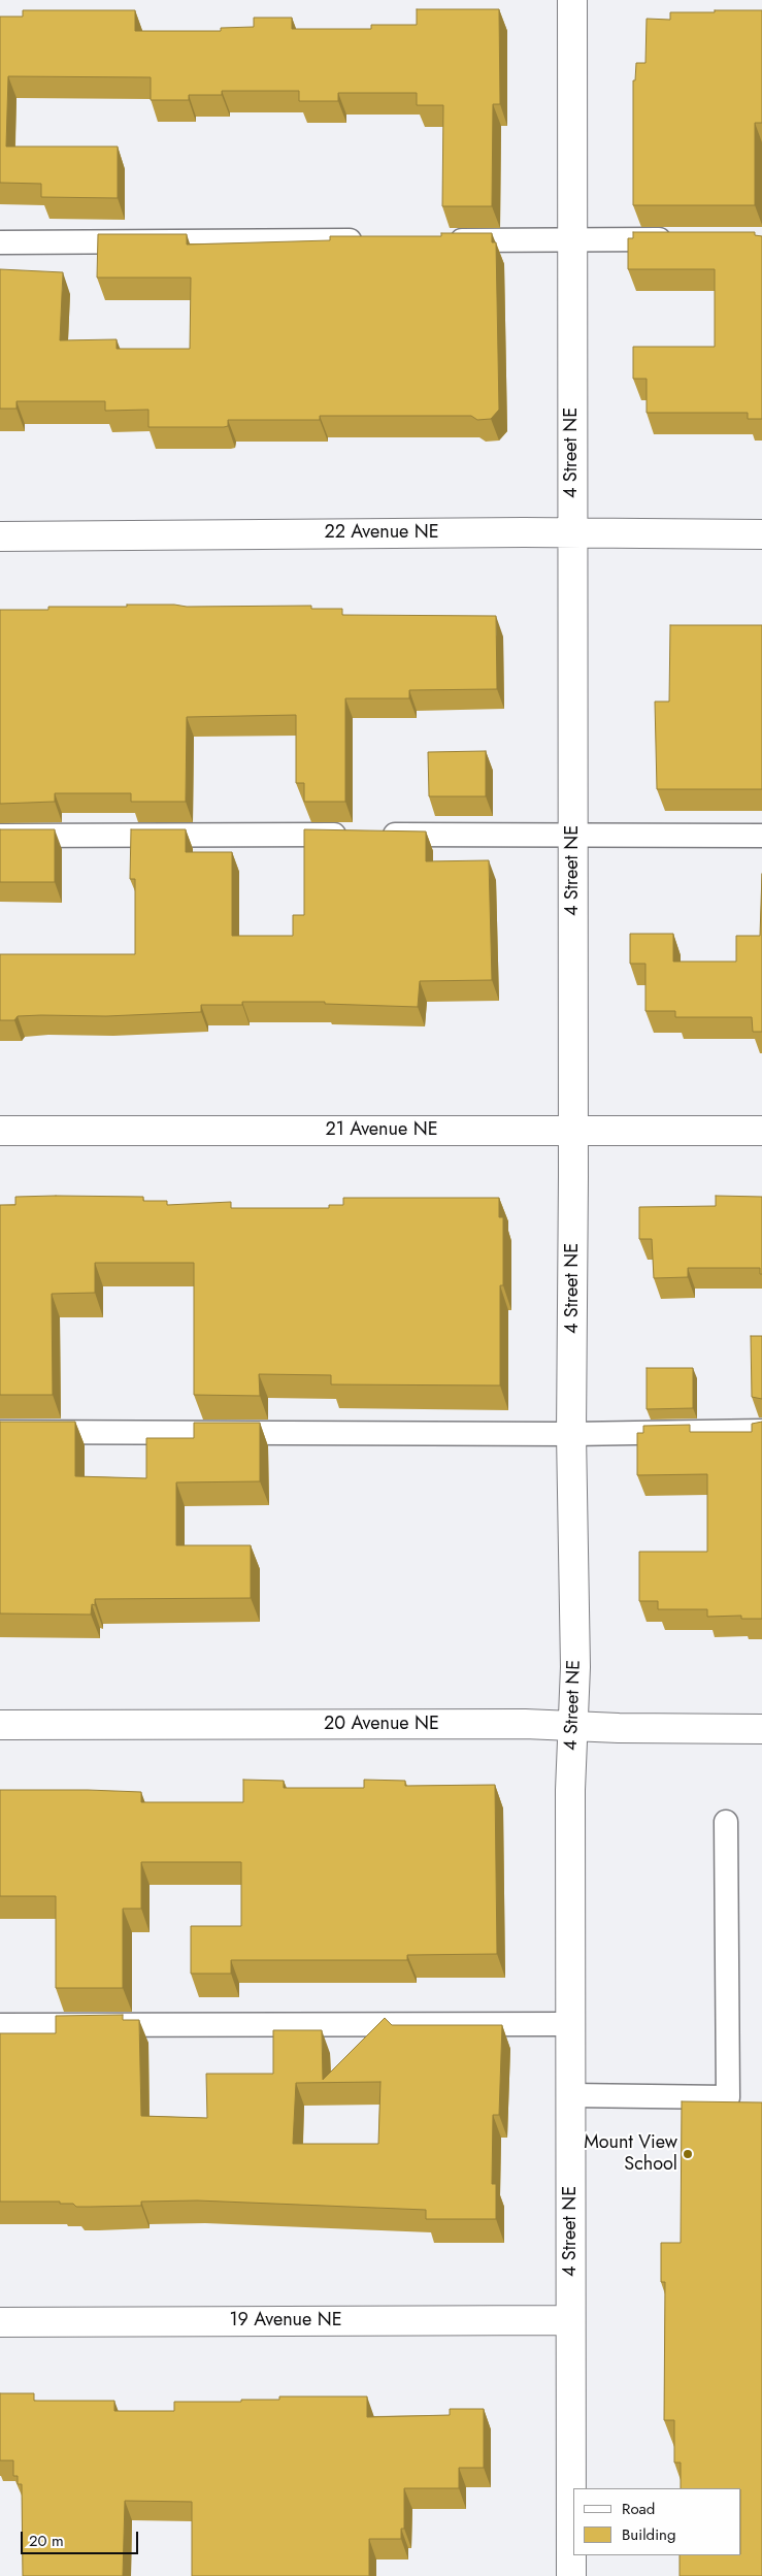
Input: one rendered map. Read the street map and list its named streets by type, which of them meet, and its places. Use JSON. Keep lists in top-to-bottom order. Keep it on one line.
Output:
{"streets":{"street":["4 Street NE","22 Avenue NE","21 Avenue NE","20 Avenue NE","19 Avenue NE"]},"crossings":[["4 Street NE","22 Avenue NE"],["4 Street NE","21 Avenue NE"],["4 Street NE","20 Avenue NE"],["4 Street NE","19 Avenue NE"]],"places":["Mount View School"],"legend":["Road","Building"],"scale_bar":"20 m"}
